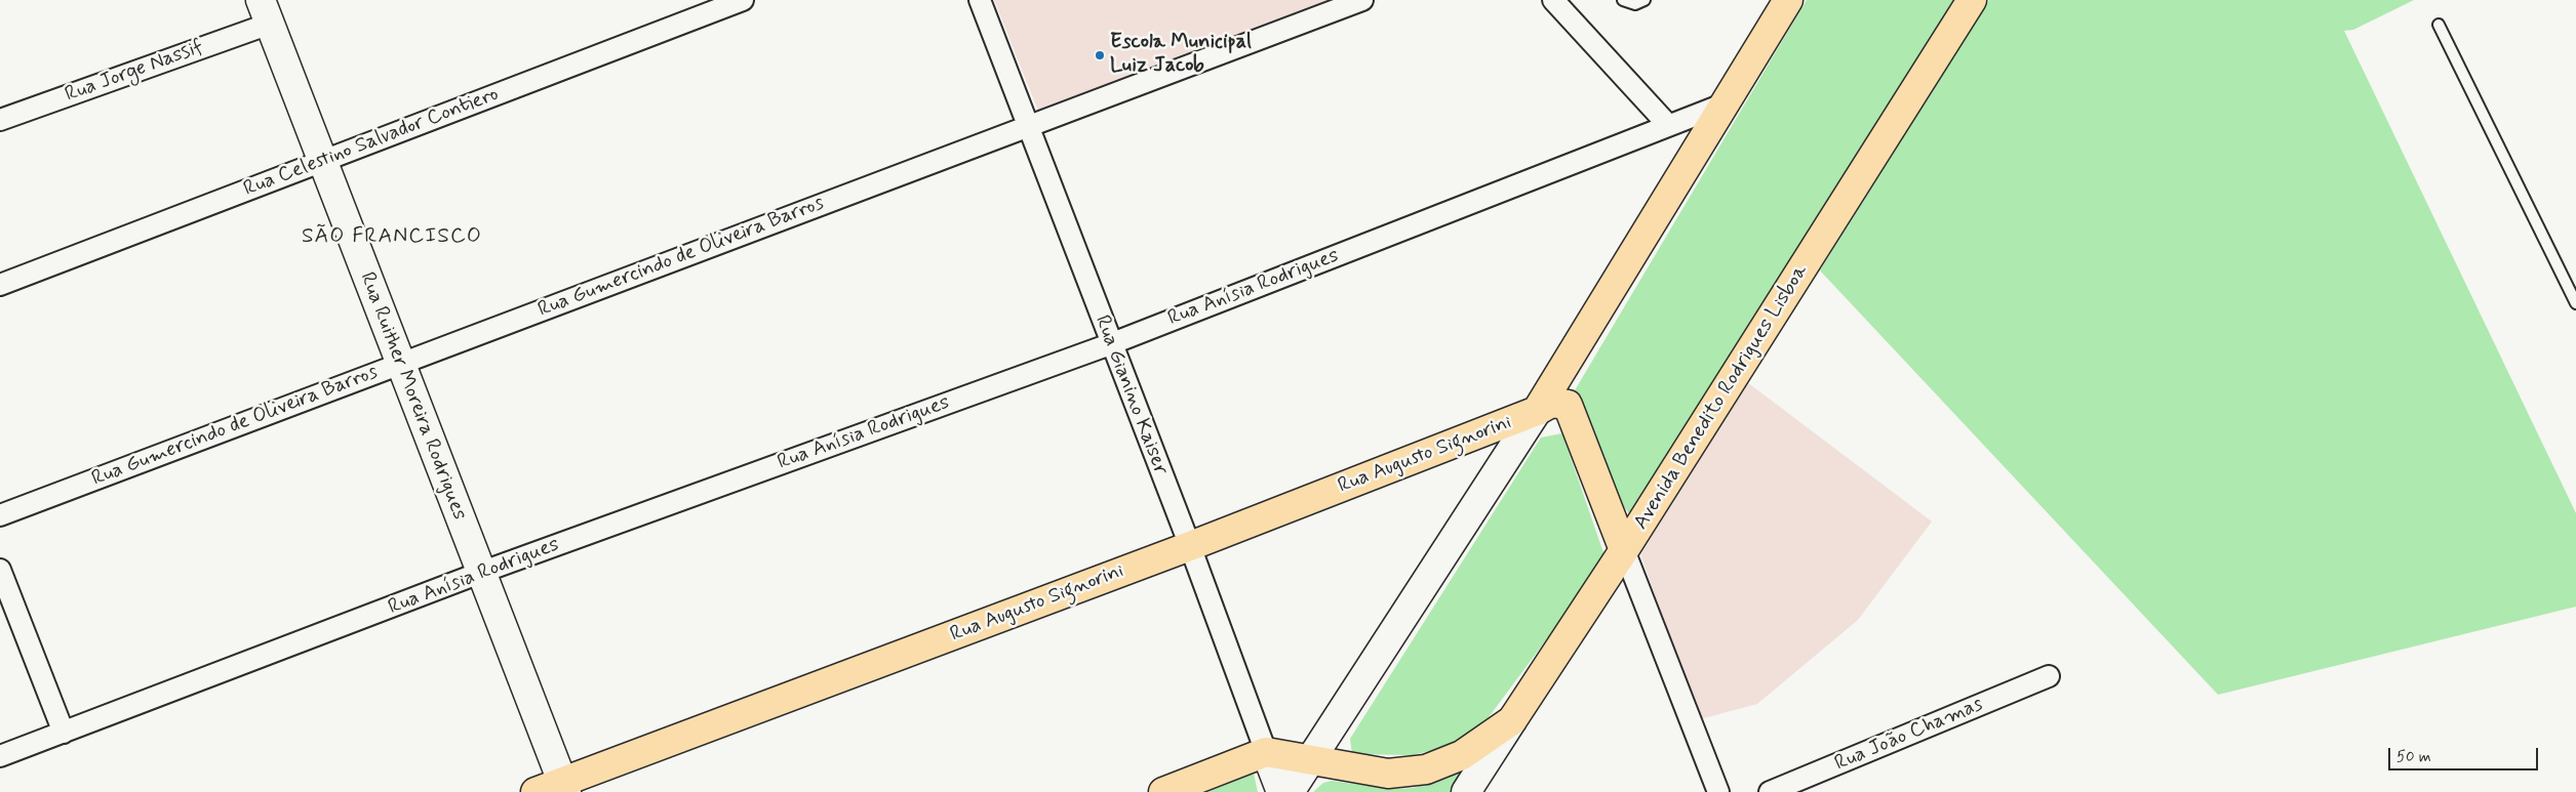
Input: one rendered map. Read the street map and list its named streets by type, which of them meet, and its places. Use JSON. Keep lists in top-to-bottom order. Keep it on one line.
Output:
{"streets":{"main road":["Avenida Benedito Rodrigues Lisboa","Rua Augusto Signorini"],"street":["Rua Jorge Nassif","Rua Celestino Salvador Contiero","Rua Gumercindo de Oliveira Barros","Rua Anísia Rodrigues","Rua Gianino Kaiser","Rua Ruither Moreira Rodrigues","Rua João Chamas"]},"crossings":[["Rua Jorge Nassif","Rua Ruither Moreira Rodrigues"],["Rua Celestino Salvador Contiero","Rua Ruither Moreira Rodrigues"],["Rua Gumercindo de Oliveira Barros","Rua Gianino Kaiser"],["Rua Gumercindo de Oliveira Barros","Rua Ruither Moreira Rodrigues"],["Rua Anísia Rodrigues","Rua Gianino Kaiser"],["Rua Anísia Rodrigues","Rua Ruither Moreira Rodrigues"],["Rua Gianino Kaiser","Rua Augusto Signorini"],["Rua Ruither Moreira Rodrigues","Rua Augusto Signorini"],["Avenida Benedito Rodrigues Lisboa","Rua Augusto Signorini"]],"districts":["SÃO FRANCISCO"],"places":["Escola Municipal Luiz Jacob"],"scale_bar":"50 m"}
